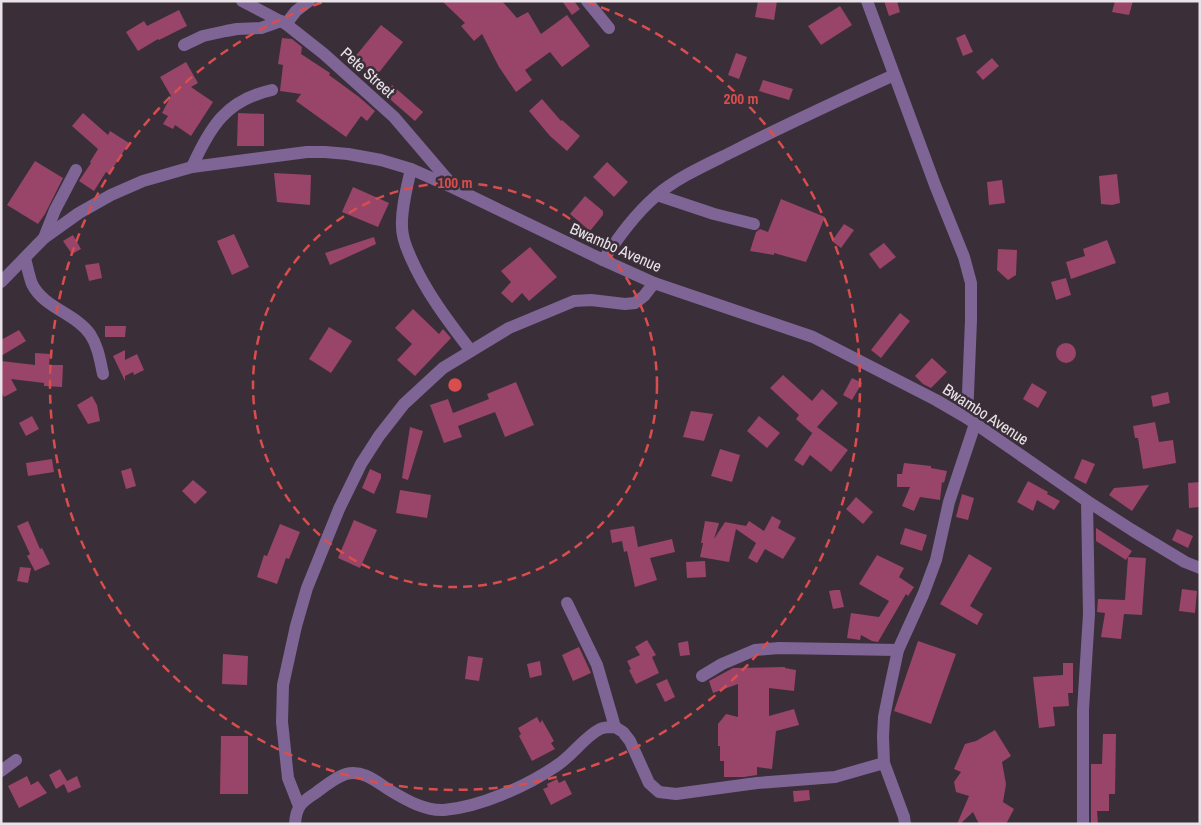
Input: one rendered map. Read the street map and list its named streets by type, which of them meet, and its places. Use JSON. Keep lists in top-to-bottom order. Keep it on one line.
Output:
{"streets":{"street":["Pete Street","Bwambo Avenue"]},"crossings":[["Pete Street","Bwambo Avenue"]],"rings":["200 m","100 m"]}
